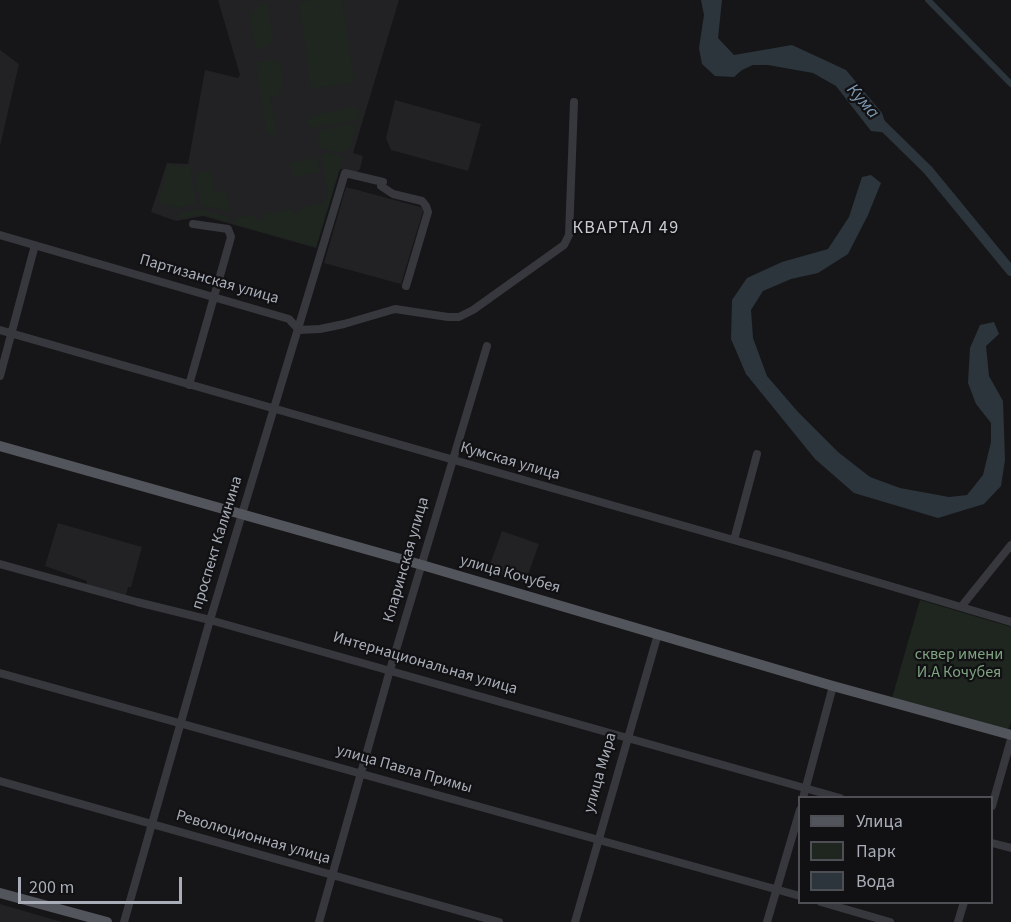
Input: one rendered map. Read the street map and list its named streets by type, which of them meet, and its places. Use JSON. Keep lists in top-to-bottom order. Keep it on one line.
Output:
{"streets":{"main road":["улица Кочубея"],"street":["Партизанская улица","Кумская улица","проспект Калинина","Кларинская улица","Интернациональная улица","улица Павла Примы","улица Мира","Революционная улица"]},"crossings":[["Партизанская улица","проспект Калинина"],["Кумская улица","проспект Калинина"],["Кумская улица","Кларинская улица"],["проспект Калинина","улица Кочубея"],["проспект Калинина","Интернациональная улица"],["проспект Калинина","улица Павла Примы"],["проспект Калинина","Революционная улица"],["Кларинская улица","улица Кочубея"],["Кларинская улица","Интернациональная улица"],["Кларинская улица","улица Павла Примы"],["Кларинская улица","Революционная улица"],["улица Кочубея","улица Мира"],["Интернациональная улица","улица Мира"],["улица Павла Примы","улица Мира"]],"districts":["КВАРТАЛ 49"],"water":["Кума"],"parks":["сквер имени И.А Кочубея"],"legend":["Улица","Парк","Вода"],"scale_bar":"200 m"}
